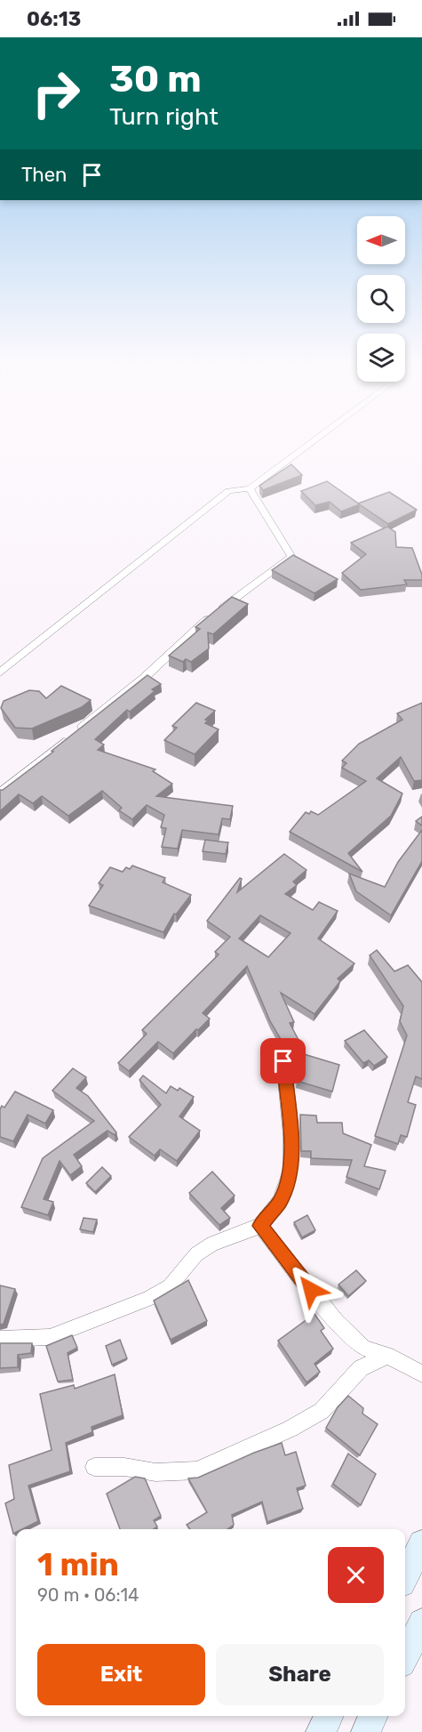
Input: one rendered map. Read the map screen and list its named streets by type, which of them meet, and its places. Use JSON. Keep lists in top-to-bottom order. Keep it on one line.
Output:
{"north":"left","page":{"status":"06:13","turn":["30 m","Turn right"],"then":"Then","heading":["1 min","90 m · 06:14"],"buttons":["Exit","Share"]}}
